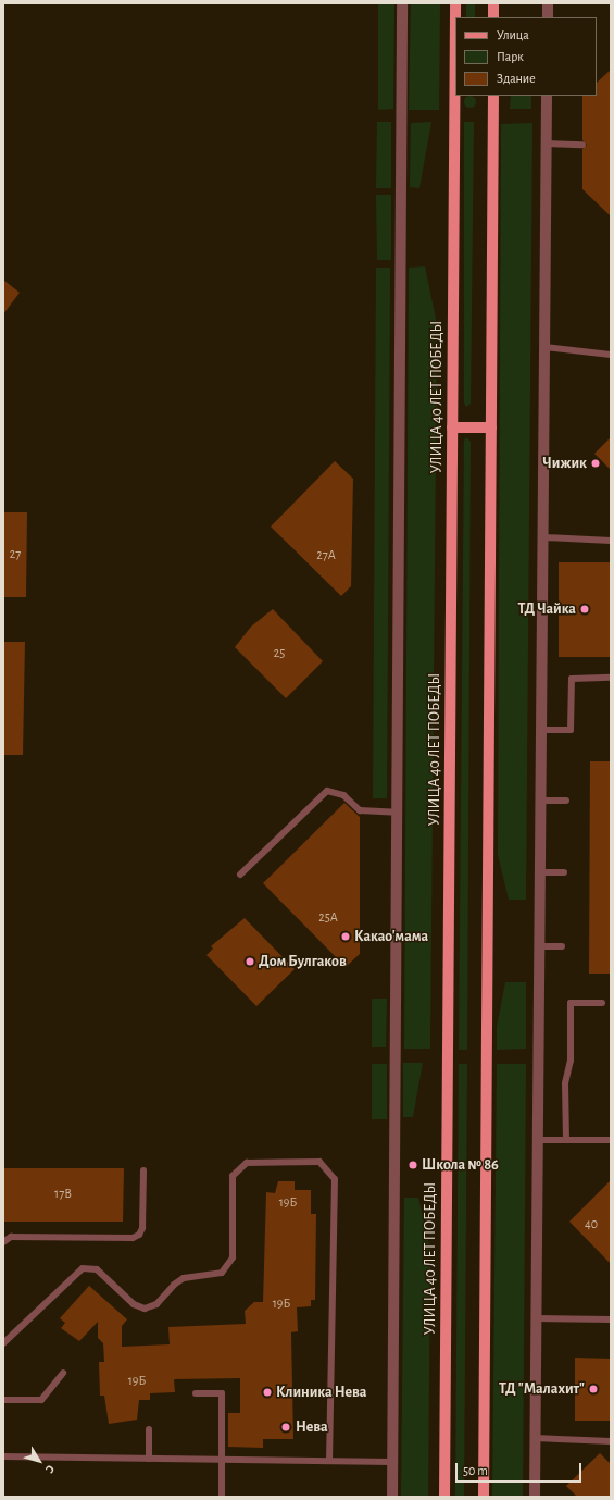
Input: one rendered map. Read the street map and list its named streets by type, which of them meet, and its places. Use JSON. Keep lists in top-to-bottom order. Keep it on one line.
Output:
{"streets":{"main road":["УЛИЦА 40 ЛЕТ ПОБЕДЫ"]},"places":["Чижик","ТД Чайка","Какао'мама","Дом Булгаков","Школа № 86","ТД \"Малахит\"","Клиника Нева","Нева"],"house_numbers":["27","27А","25","25А","17В","19Б","40","19Б","19Б"],"legend":["Улица","Парк","Здание"],"scale_bar":"50 m","north":"bottom right"}
